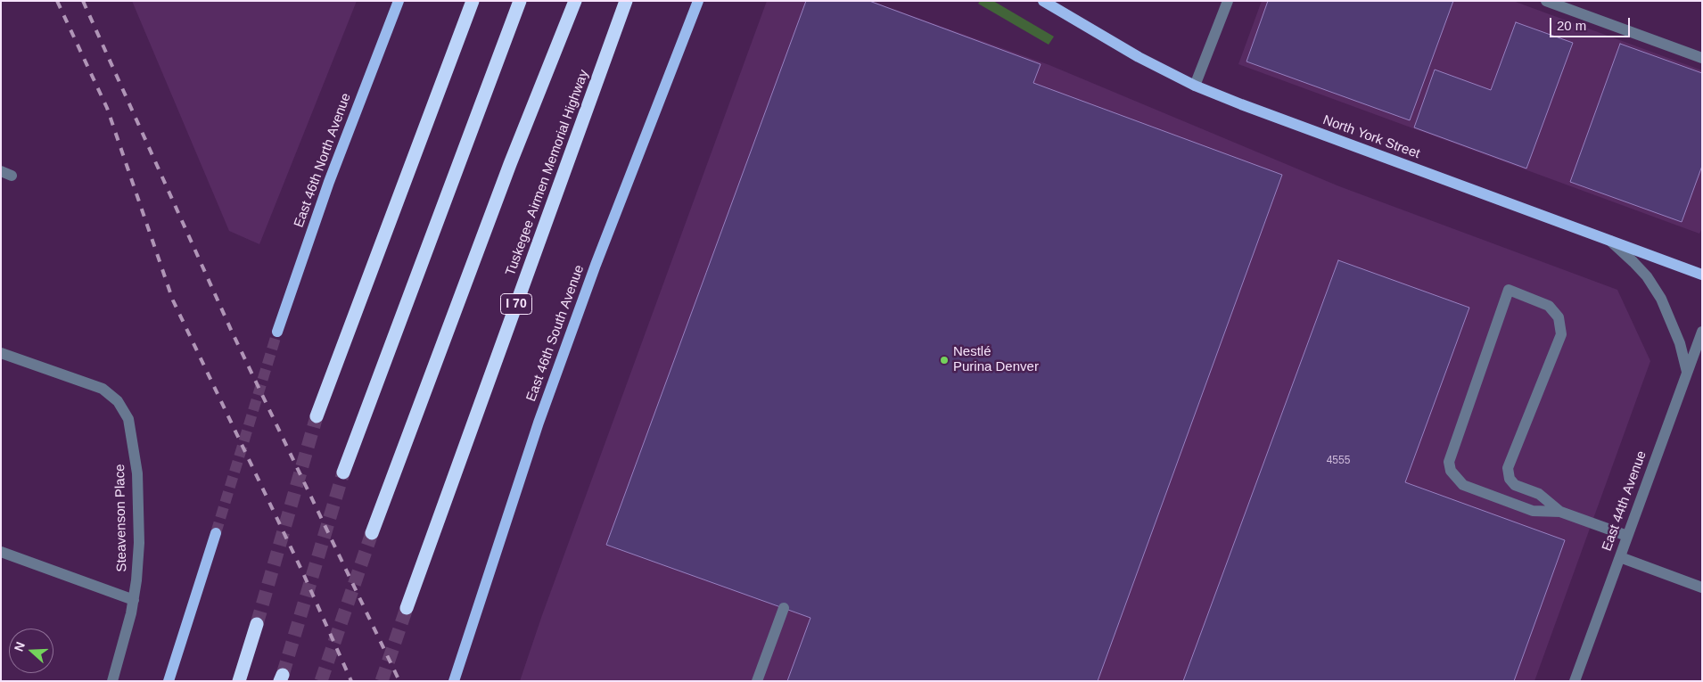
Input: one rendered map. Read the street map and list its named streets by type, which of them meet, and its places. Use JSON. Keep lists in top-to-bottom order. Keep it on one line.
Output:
{"streets":{"highway":["Tuskegee Airmen Memorial Highway","I 70"],"main road":["North York Street","East 46th North Avenue","East 46th South Avenue"],"street":["East 44th Avenue","Steavenson Place"]},"places":["Nestlé Purina Denver"],"house_numbers":["4555"],"scale_bar":"20 m","north":"left"}
